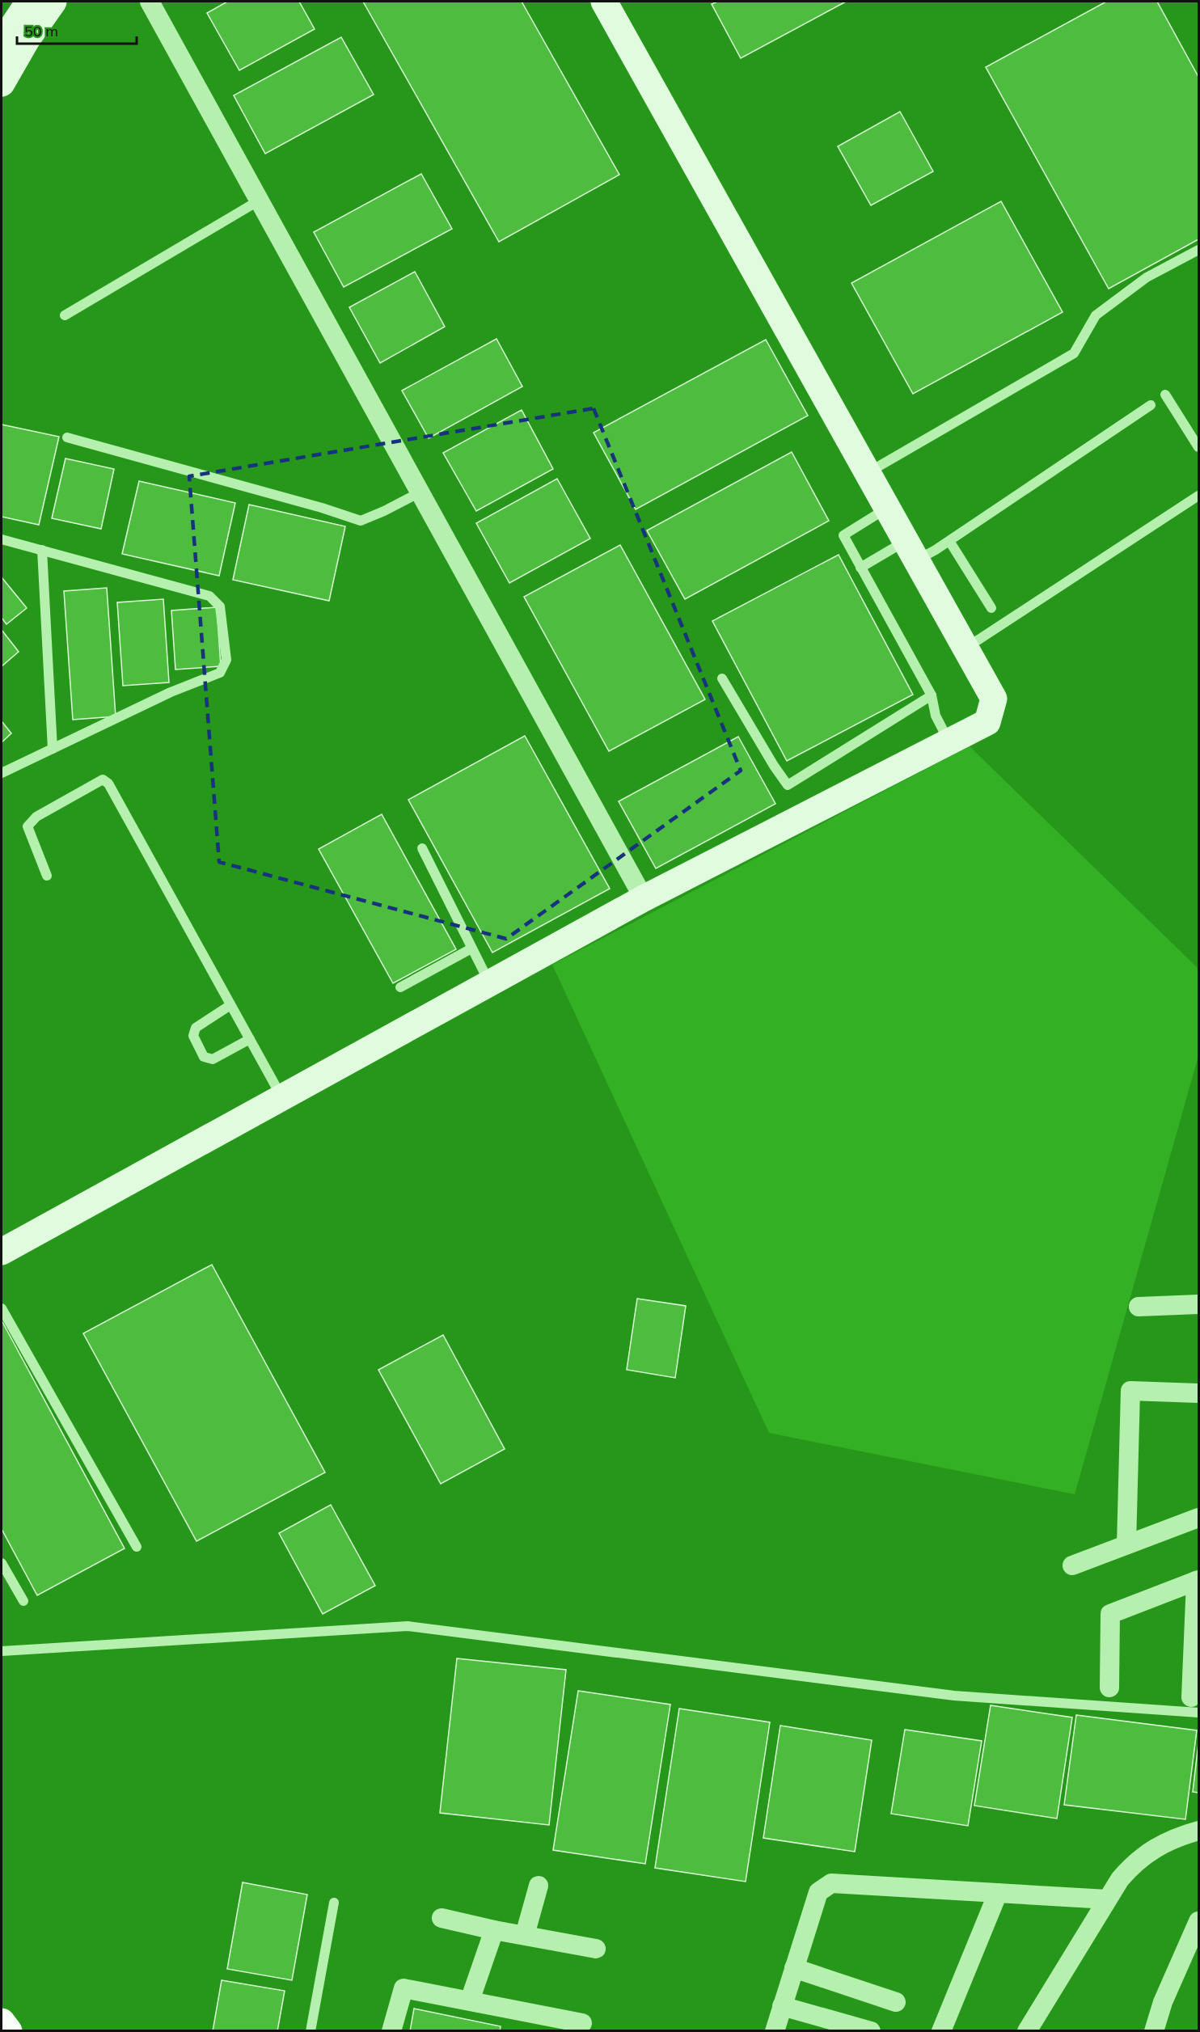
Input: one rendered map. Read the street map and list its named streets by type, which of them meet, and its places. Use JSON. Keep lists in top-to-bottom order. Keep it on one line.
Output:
{"scale_bar":"50 m"}
